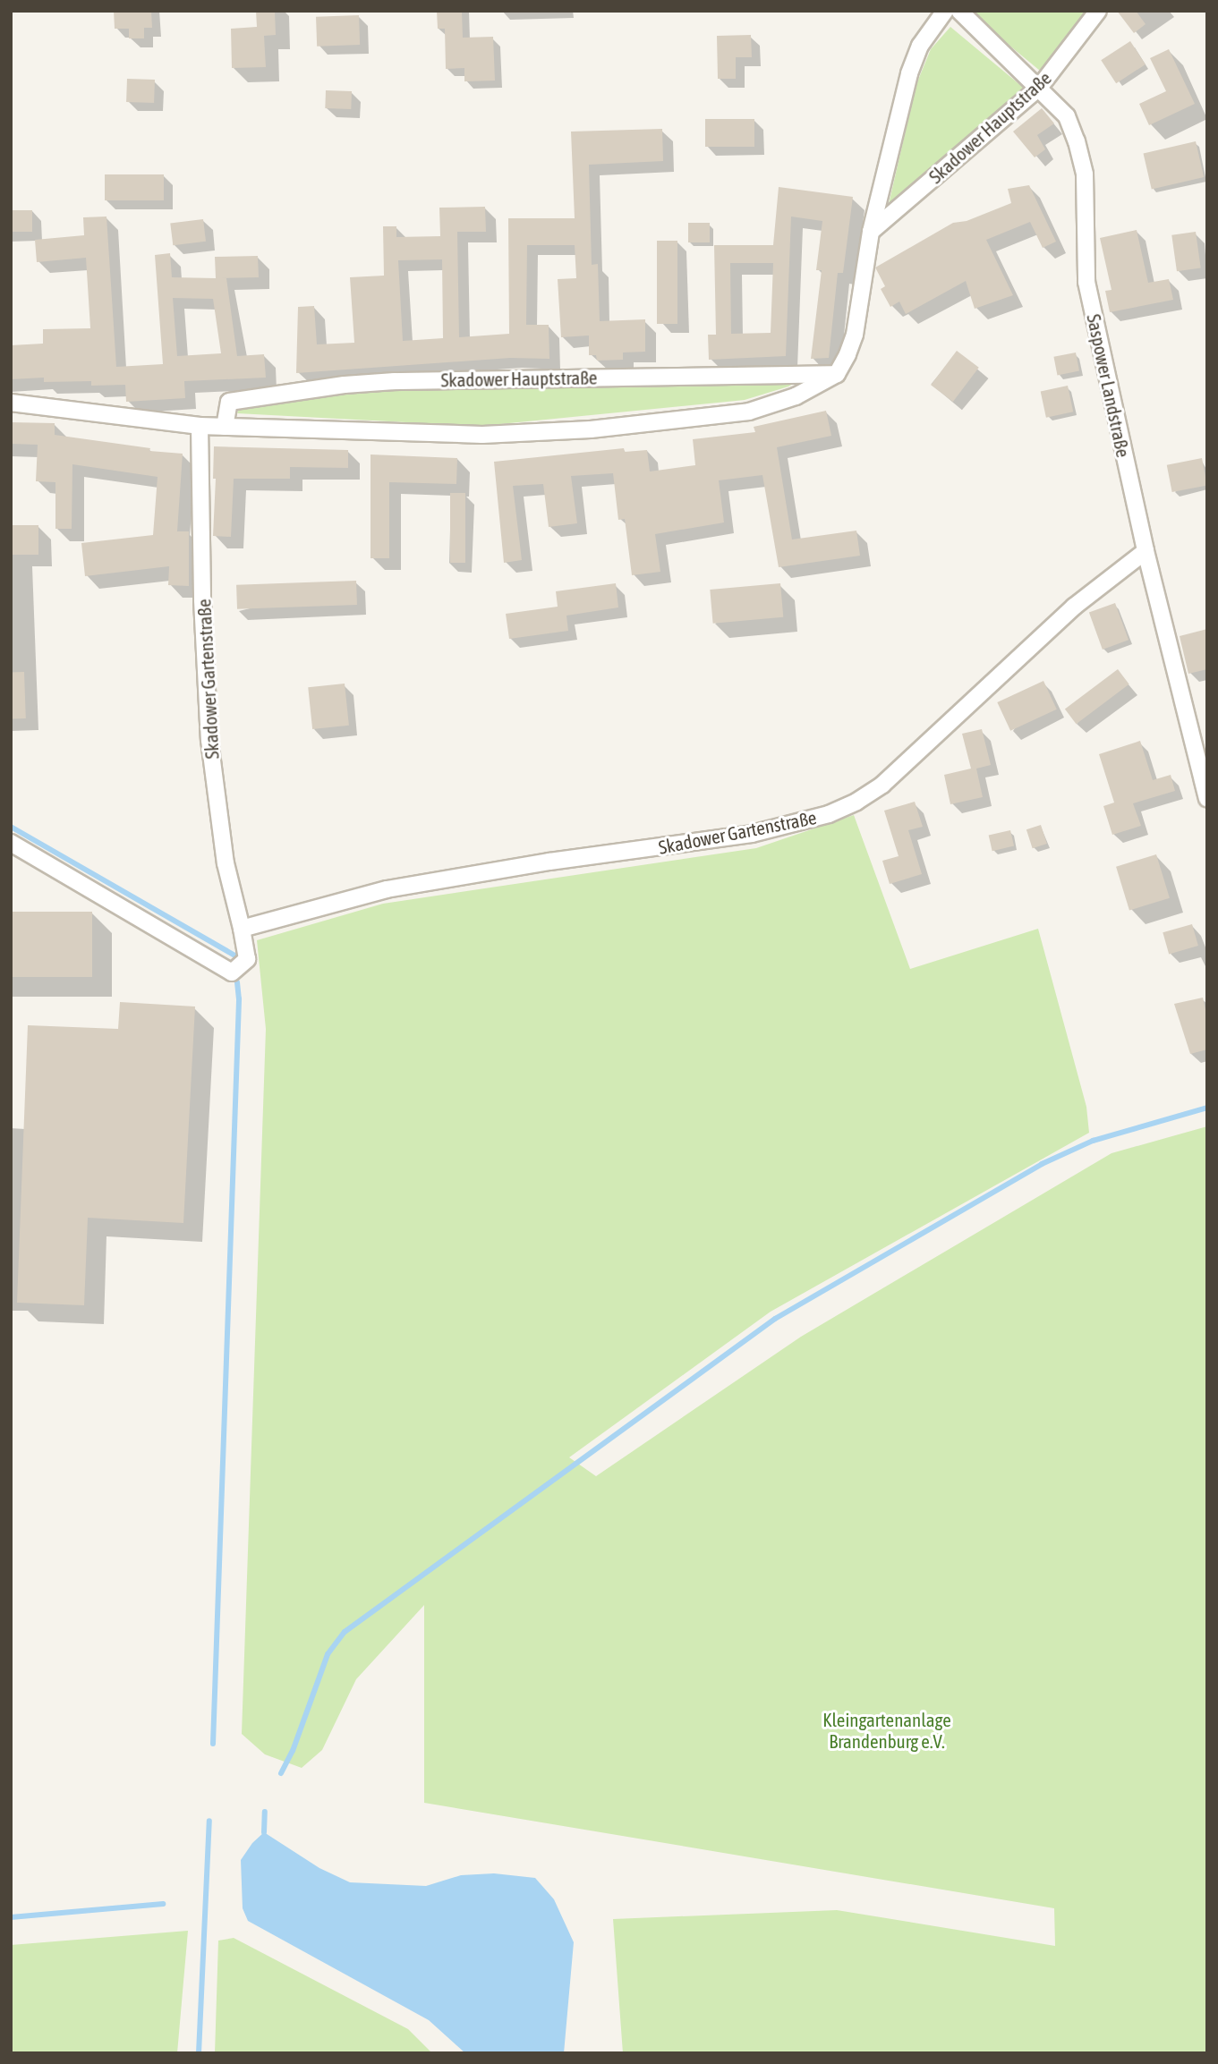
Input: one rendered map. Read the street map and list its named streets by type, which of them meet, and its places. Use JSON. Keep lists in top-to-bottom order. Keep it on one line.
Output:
{"streets":{"street":["Skadower Hauptstraße","Saspower Landstraße","Skadower Gartenstraße"]},"crossings":[["Skadower Hauptstraße","Saspower Landstraße"],["Saspower Landstraße","Skadower Gartenstraße"]],"parks":["Kleingartenanlage Brandenburg e.V."]}
